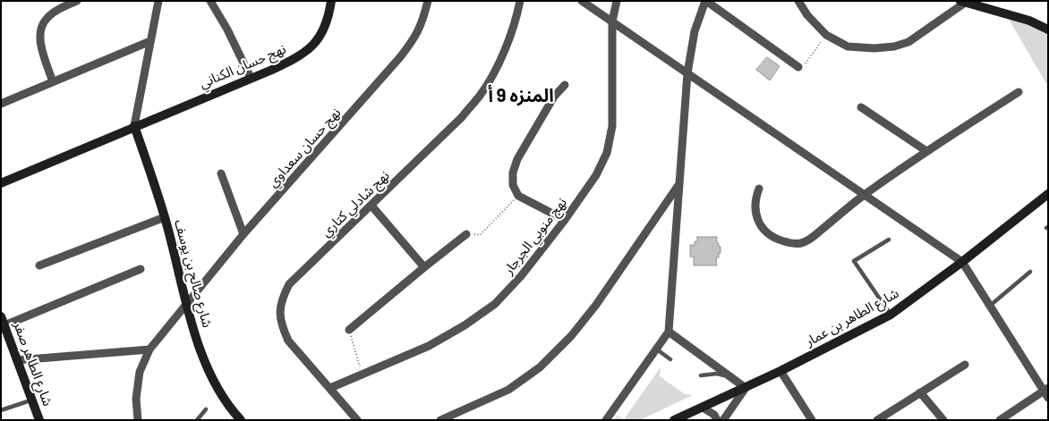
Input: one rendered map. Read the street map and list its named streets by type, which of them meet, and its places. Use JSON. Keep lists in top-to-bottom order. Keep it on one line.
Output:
{"streets":{"street":["نهج حسان الكناني","نهج حسان سعداوي","نهج شادلي كتاري","نهج منوبي الجرجار","شارع صالح بن يوسف","شارع الطاهر بن عمار","شارع الطاهر صفر"]},"crossings":[["نهج حسان الكناني","شارع صالح بن يوسف"],["نهج حسان سعداوي","شارع صالح بن يوسف"],["نهج شادلي كتاري","نهج منوبي الجرجار"]],"districts":["المنزه 9 أ"]}
